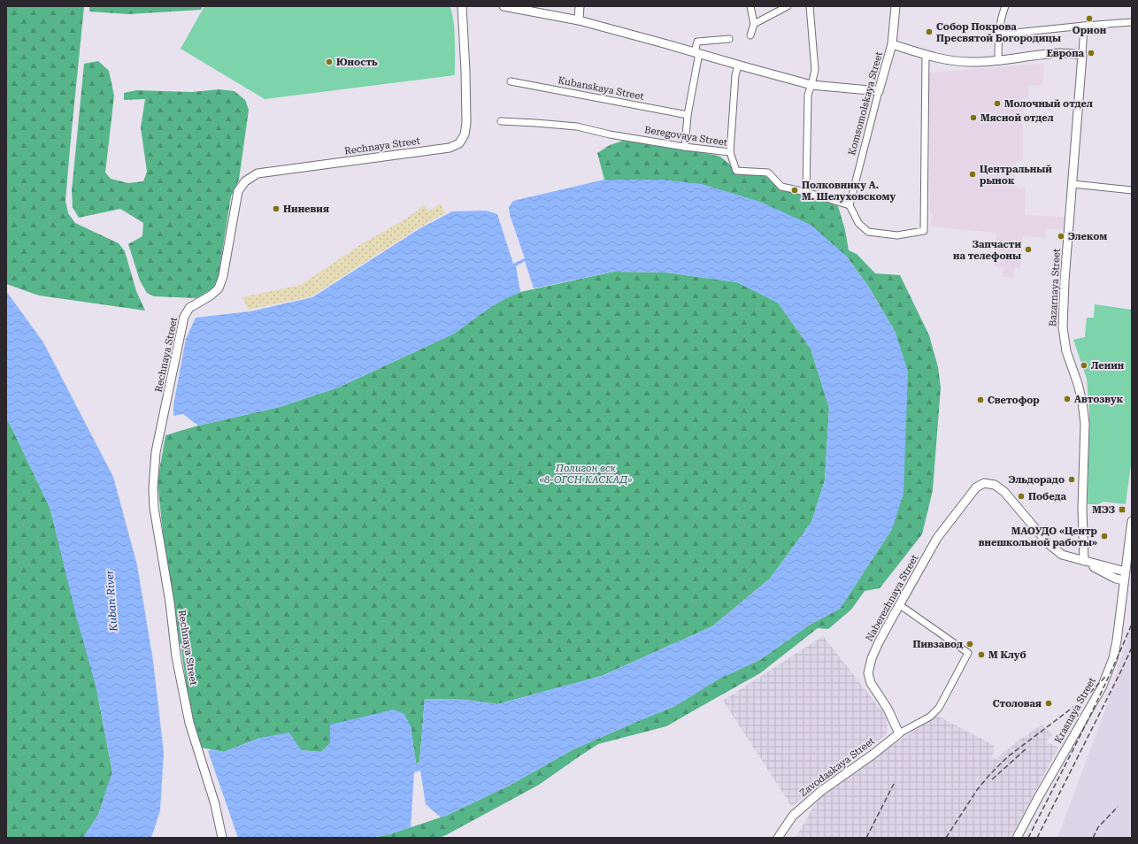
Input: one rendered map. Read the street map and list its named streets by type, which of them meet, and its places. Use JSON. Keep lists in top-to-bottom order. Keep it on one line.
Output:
{"streets":{"main road":["Komsomolskaya Street","Rechnaya Street","Bazarnaya Street","Naberezhnaya Street","Krasnaya Street","Zavodaskaya Street"],"street":["Kubanskaya Street","Beregovaya Street"]},"crossings":[["Komsomolskaya Street","Beregovaya Street"],["Bazarnaya Street","Naberezhnaya Street"],["Naberezhnaya Street","Zavodaskaya Street"]],"water":["Kuban River"],"parks":["Полигон вск «8-ОГСН КАСКАД»"],"places":{"other":["Орион","Собор Покрова Пресвятой Богородицы","Европа","Юность","Молочный отдел","Мясной отдел","Центральный рынок","Полковнику А. М. Шелуховскому","Ниневия","Элеком","Запчасти на телефоны","Ленин","Автозвук","Светофор","Эльдорадо","Победа","МАОУДО «Центр внешкольной работы»","Пивзавод","М Клуб","Столовая"],"transit":["МЭЗ"]}}
